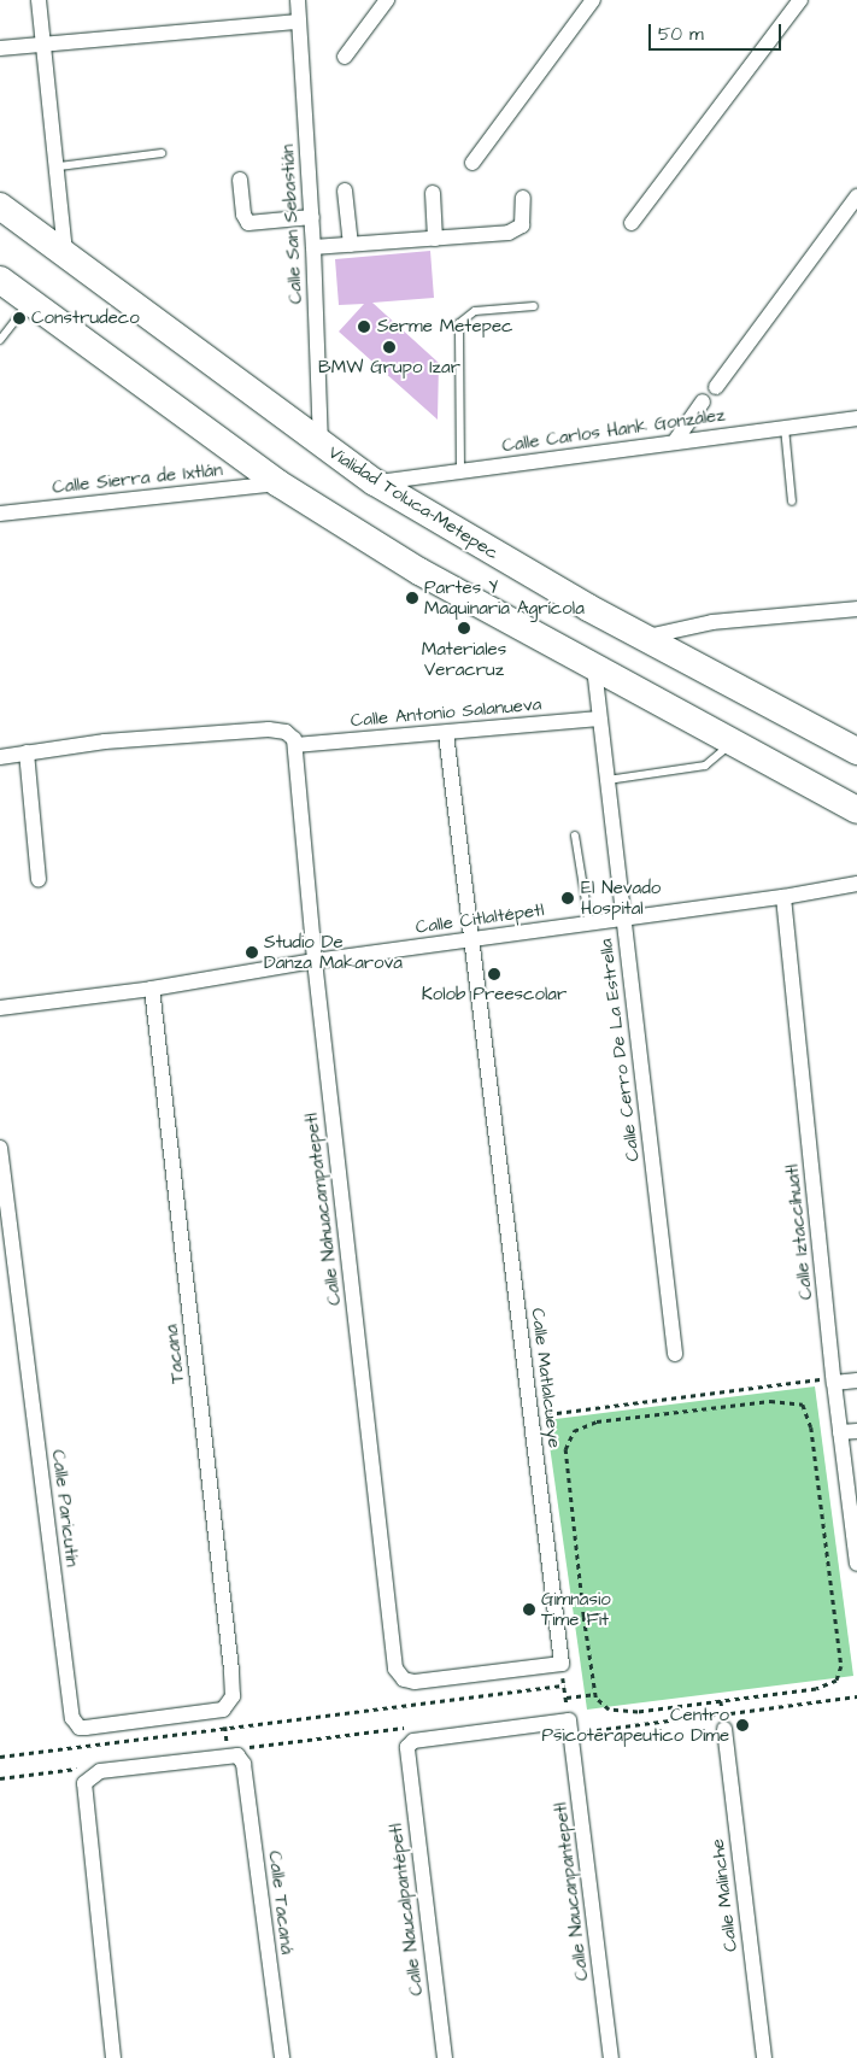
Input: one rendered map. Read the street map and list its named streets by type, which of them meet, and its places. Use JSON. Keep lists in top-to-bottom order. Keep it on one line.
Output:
{"streets":{"highway":["Vialidad Toluca-Metepec"],"street":["Calle San Sebastián","Calle Carlos Hank González","Calle Sierra de Ixtlán","Calle Antonio Salanueva","Calle Citlaltépetl","Calle Cerro De La Estrella","Calle Nahuacampatepetl","Calle Iztaccíhuatl","Tacana","Calle Matlalcueye","Calle Paricutín","Calle Naucanpantepetl","Calle Malinche","Calle Tacaná","Calle Naucalpantépetl"]},"crossings":[["Calle San Sebastián","Vialidad Toluca-Metepec"],["Calle Carlos Hank González","Vialidad Toluca-Metepec"],["Calle Antonio Salanueva","Calle Cerro De La Estrella"],["Calle Antonio Salanueva","Calle Nahuacampatepetl"],["Calle Antonio Salanueva","Calle Matlalcueye"],["Calle Citlaltépetl","Calle Cerro De La Estrella"],["Calle Citlaltépetl","Calle Nahuacampatepetl"],["Calle Citlaltépetl","Calle Iztaccíhuatl"],["Calle Citlaltépetl","Tacana"],["Calle Citlaltépetl","Calle Matlalcueye"],["Calle Nahuacampatepetl","Calle Matlalcueye"],["Tacana","Calle Paricutín"],["Calle Naucanpantepetl","Calle Naucalpantépetl"]],"places":["Construdeco","Serme Metepec","BMW Grupo Izar","Partes Y Maquinaria Agrícola","Materiales Veracruz","El Nevado Hospital","Studio De Danza Makarova","Kolob Preescolar","Gimnasio Time Fit","Centro Psicoterapeutico Dime"],"scale_bar":"50 m"}
